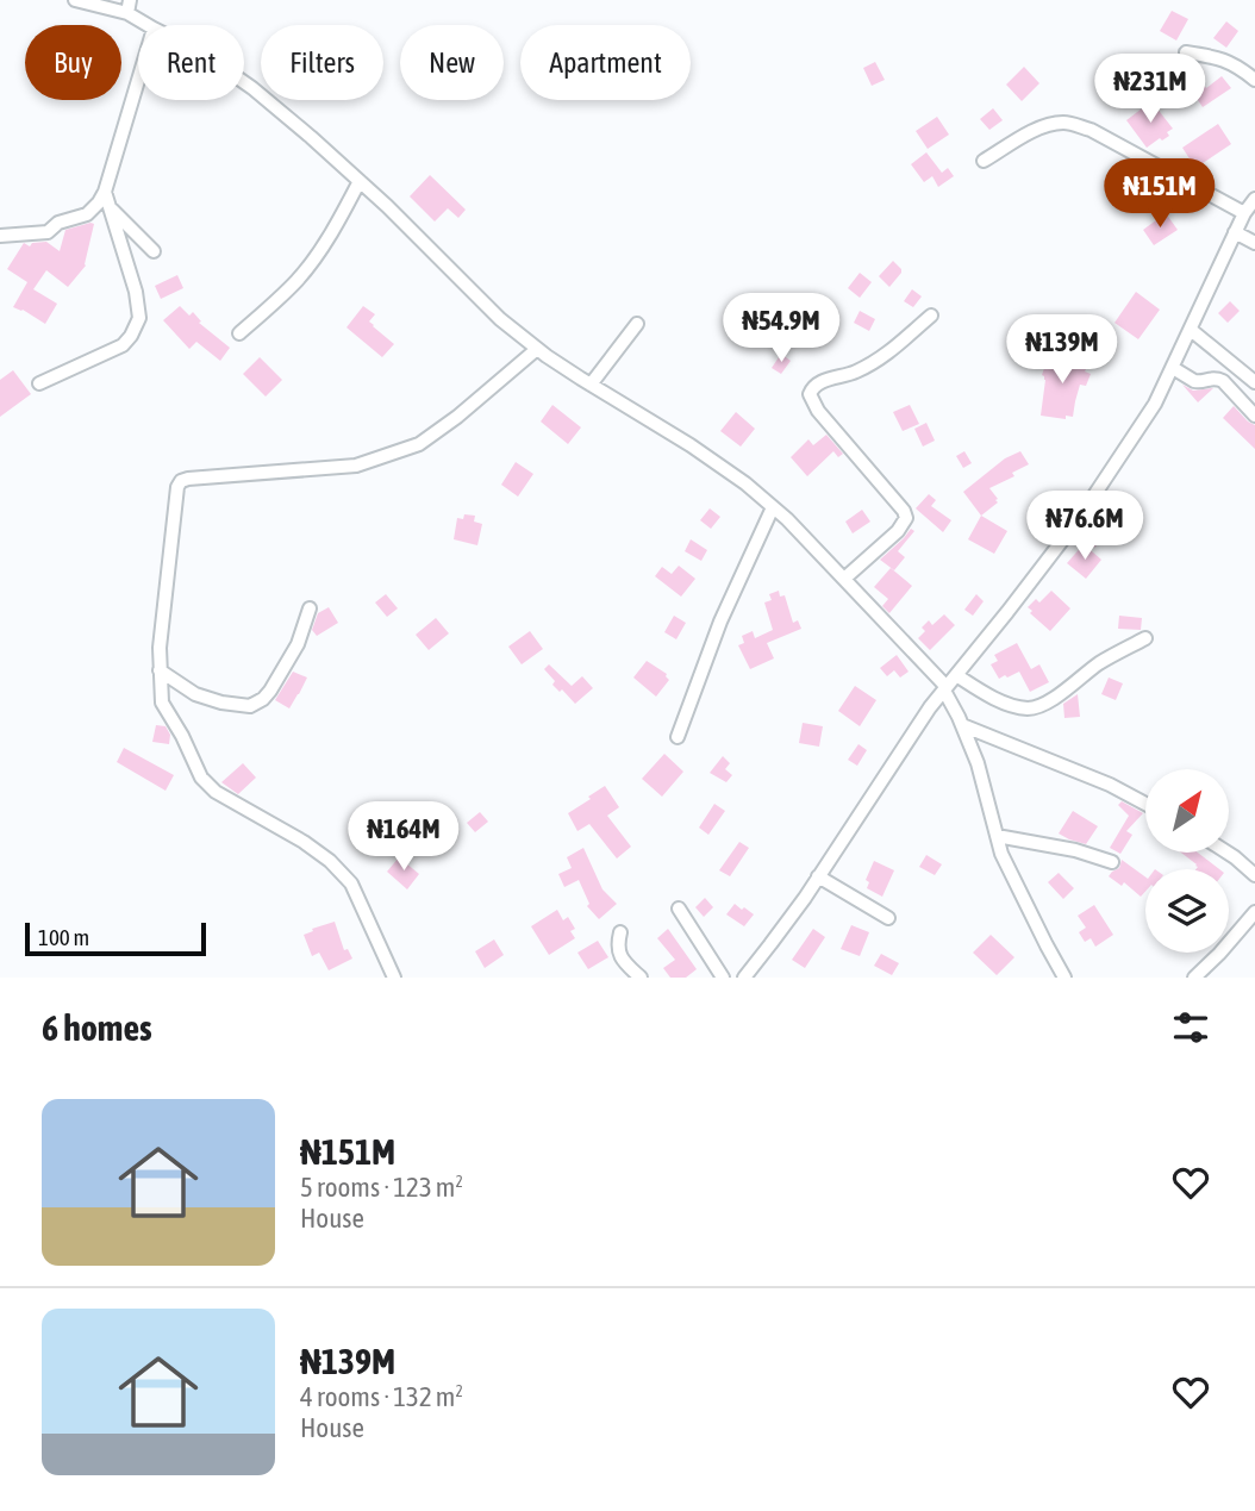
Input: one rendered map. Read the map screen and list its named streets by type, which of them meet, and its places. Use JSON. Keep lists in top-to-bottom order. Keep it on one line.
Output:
{"scale_bar":"100 m","north":"top right","page":{"chip":["Buy","Rent","Filters","New","Apartment"],"price":["₦231M","₦151M","₦54.9M","₦139M","₦76.6M","₦164M"],"scale":"100 m","heading":"6 homes","list":[{"name":"₦151M","note":"5 rooms · 123 m² · House"},{"name":"₦139M","note":"4 rooms · 132 m² · House"}]}}
